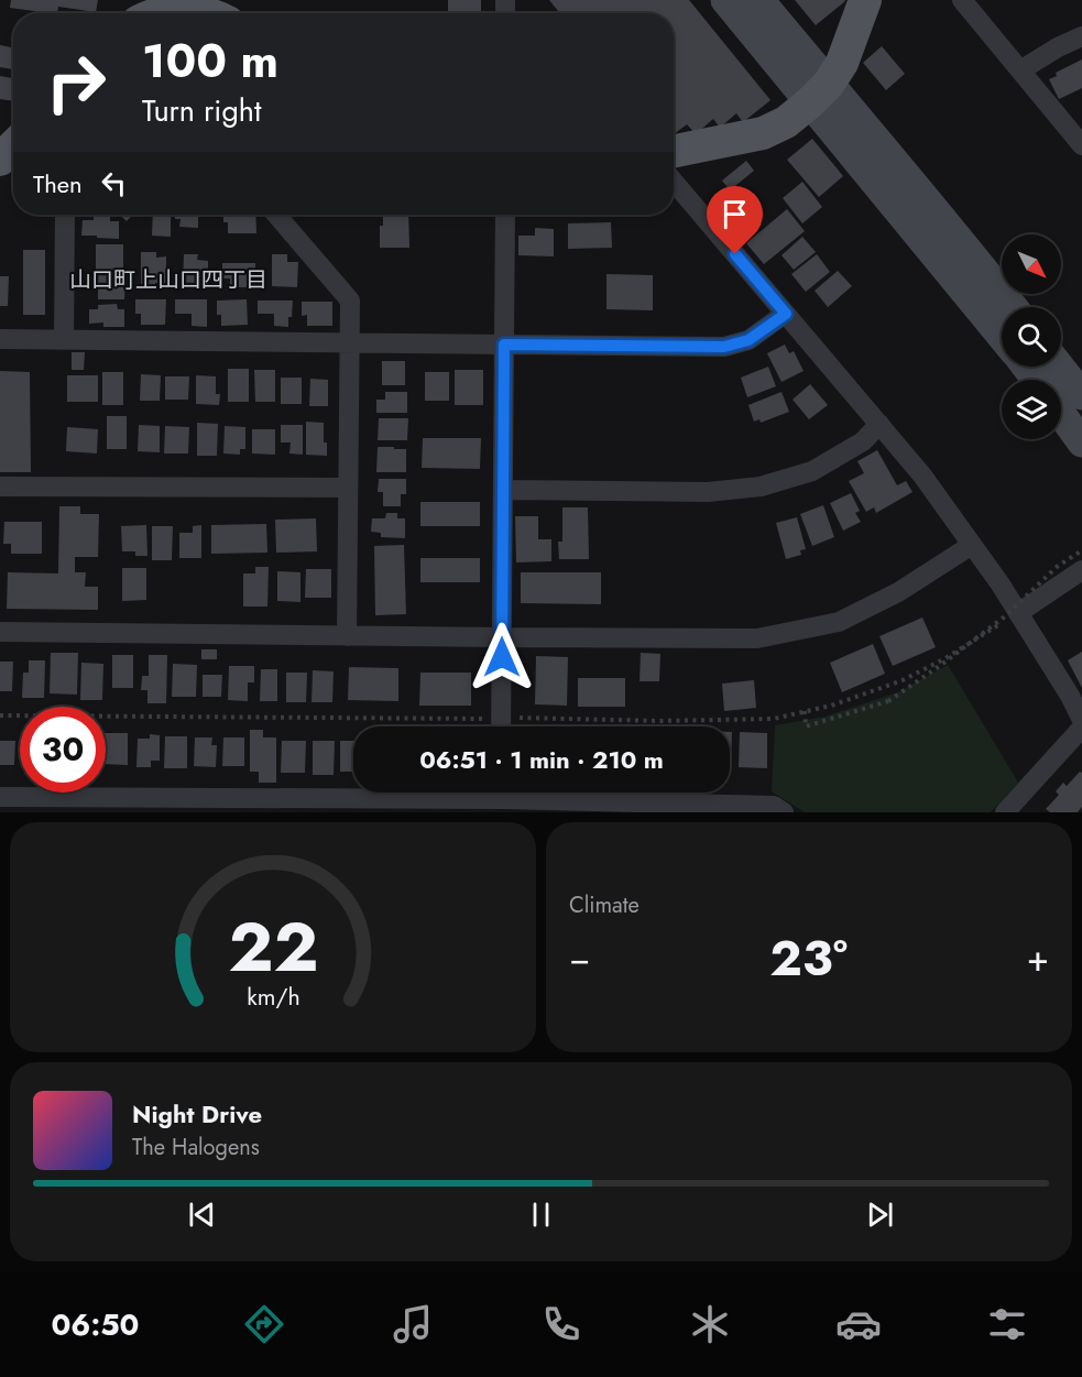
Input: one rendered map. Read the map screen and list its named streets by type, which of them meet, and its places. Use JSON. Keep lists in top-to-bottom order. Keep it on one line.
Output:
{"districts":["山口町上山口四丁目"],"north":"bottom right","page":{"turn":["100 m","Turn right"],"then":"Then","limit":"30","trip":"06:51 · 1 min · 210 m","tile":"Climate","heat":["−","23°","+"],"song":["Night Drive","The Halogens"],"tabs":"06:50","gauge":["22","km/h"]}}
